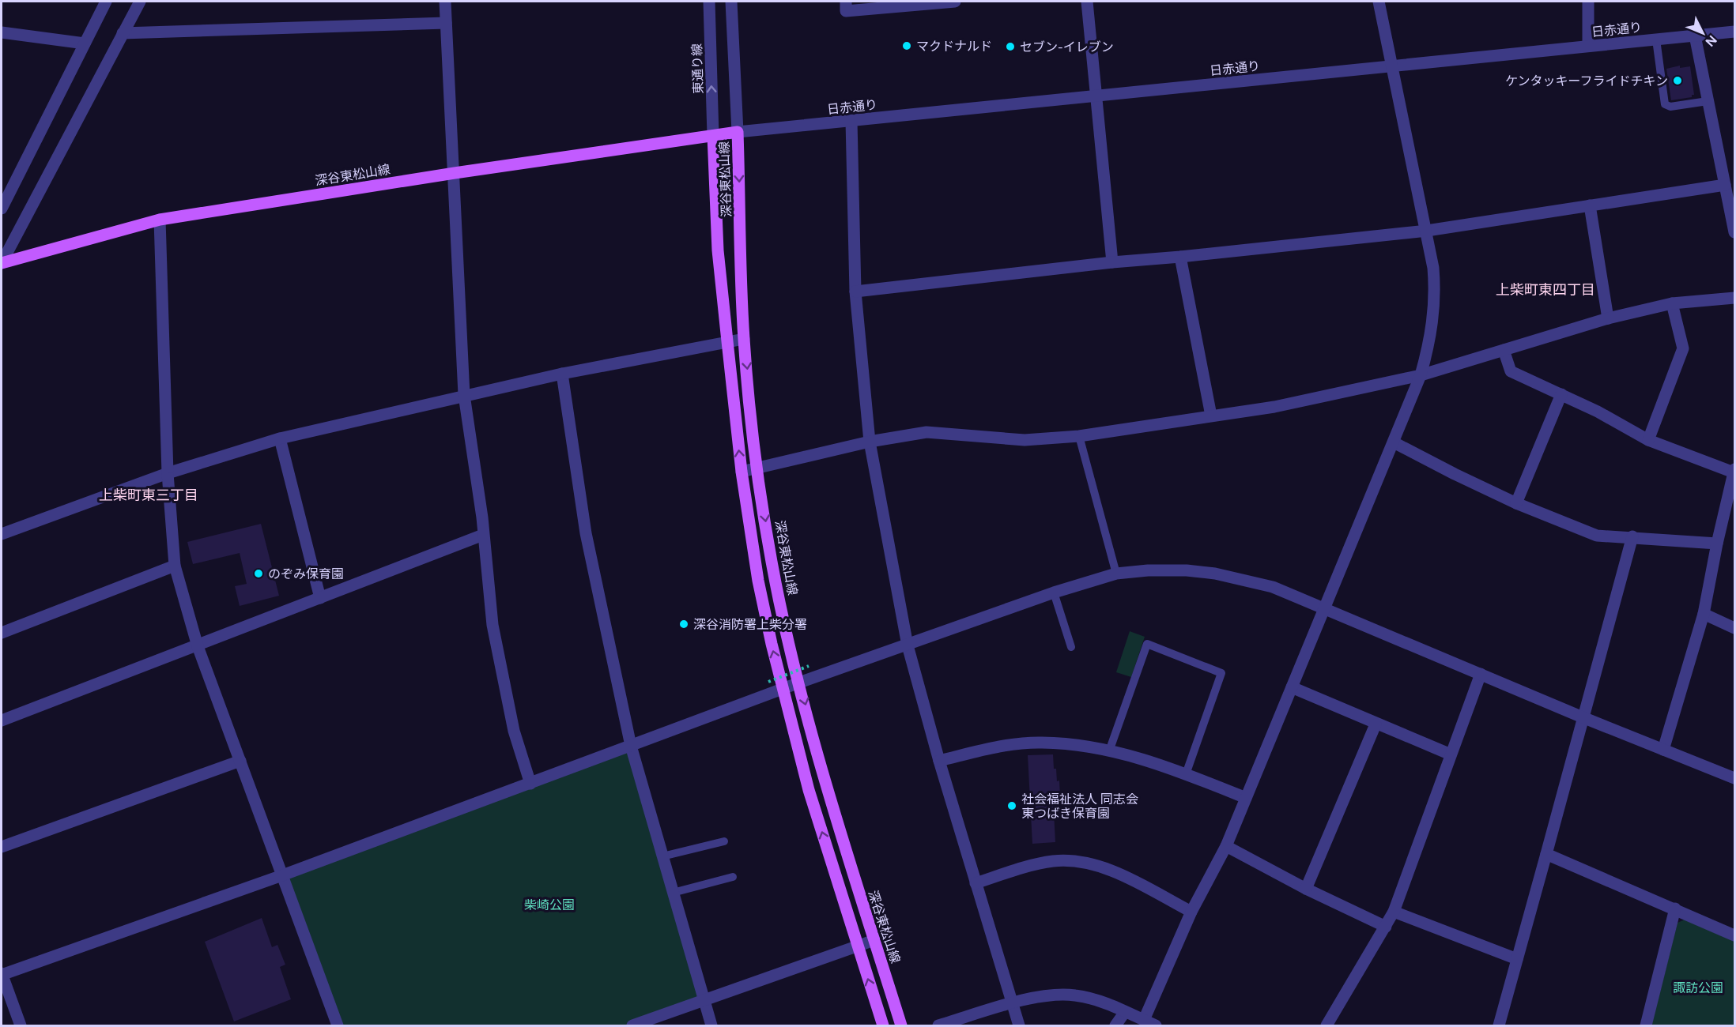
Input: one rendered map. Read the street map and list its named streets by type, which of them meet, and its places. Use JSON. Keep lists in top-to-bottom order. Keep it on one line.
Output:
{"streets":{"main road":["深谷東松山線"],"street":["日赤通り","東通り線"]},"crossings":[["日赤通り","深谷東松山線"],["東通り線","深谷東松山線"]],"districts":["上柴町東四丁目","上柴町東三丁目"],"parks":["柴崎公園","諏訪公園"],"places":["マクドナルド","セブン-イレブン","ケンタッキーフライドチキン","のぞみ保育園","深谷消防署上柴分署","社会福祉法人 同志会 東つばき保育園"],"north":"bottom right"}
